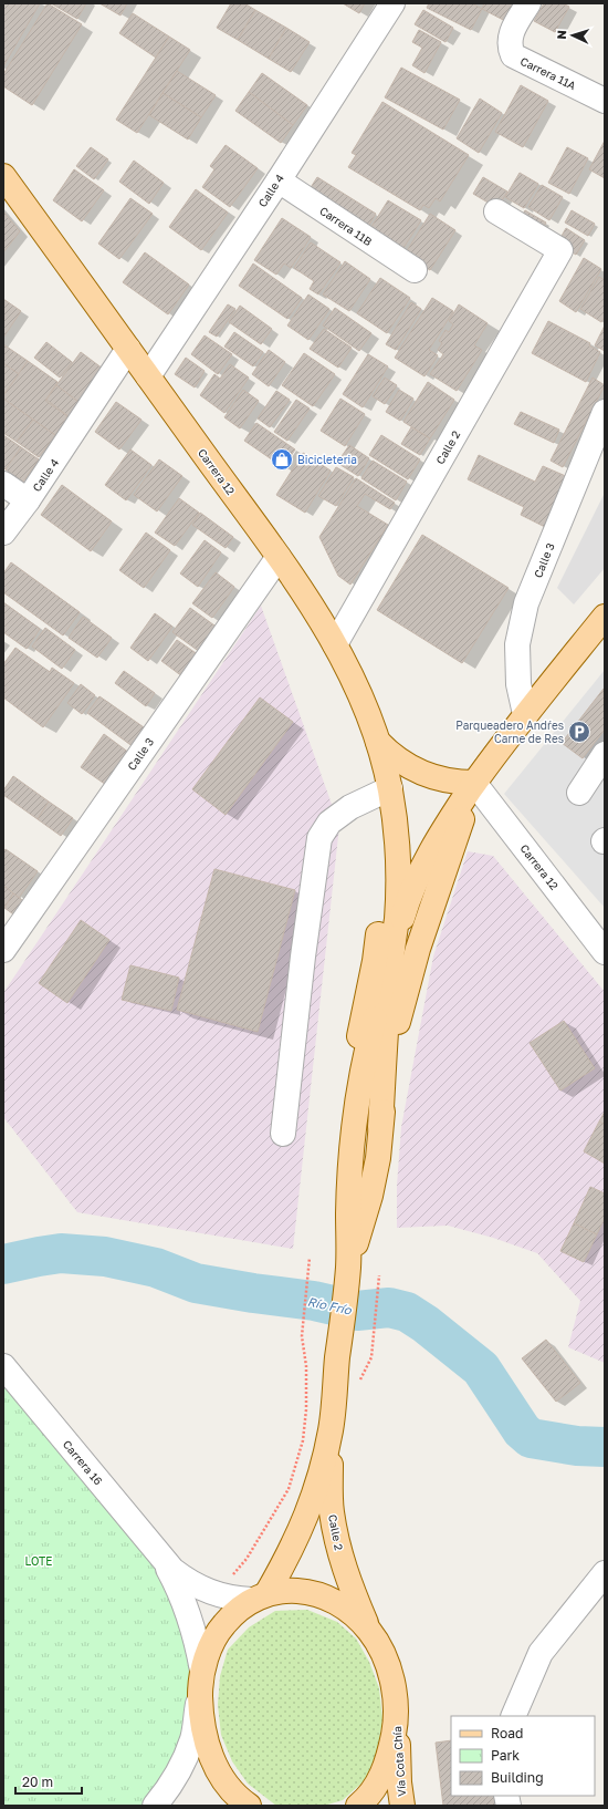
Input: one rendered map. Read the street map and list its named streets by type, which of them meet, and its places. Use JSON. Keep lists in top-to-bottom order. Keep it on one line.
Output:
{"streets":{"main road":["Calle 2","Carrera 12","Vía Cota Chía"],"street":["Carrera 11A","Calle 4","Carrera 11B","Calle 3","Carrera 16"]},"crossings":[["Calle 4","Carrera 11B"],["Calle 4","Carrera 12"],["Calle 2","Carrera 12"],["Calle 2","Carrera 16"],["Carrera 12","Calle 3"]],"water":["Río Frío"],"parks":["LOTE"],"places":{"shop":["Bicicleteria"],"parking":["Parqueadero Andŕes Carne de Res"]},"legend":["Road","Park","Building"],"scale_bar":"20 m","north":"left"}
